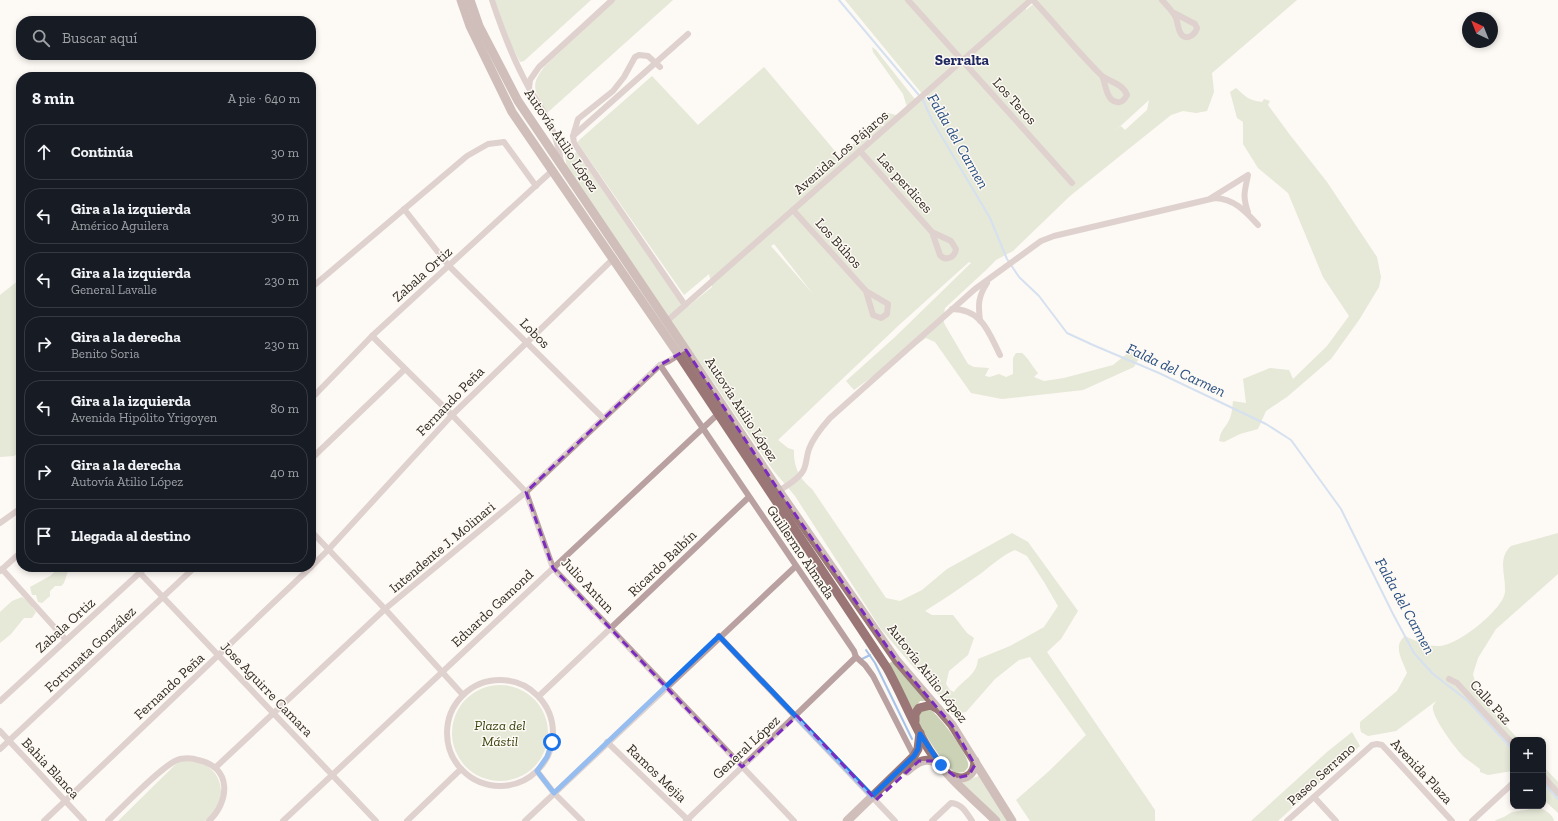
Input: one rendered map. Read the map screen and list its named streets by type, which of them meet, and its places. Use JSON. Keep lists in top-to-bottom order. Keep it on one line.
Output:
{"streets":{"main road":["Autovía Atilio López"],"street":["Los Teros","Avenida Los Pájaros","Las perdices","Los Búhos","Zabala Ortiz","Lobos","Fernando Peña","Intendente J. Molinari","Guillermo Almada","Ricardo Balbín","Julio Antun","Eduardo Gamond","Fortunata González","Jose Aguirre Camara","Calle Paz","General López","Bahia Blanca","Avenida Plaza","Ramos Mejia","Paseo Serrano"]},"crossings":[["Los Teros","Avenida Los Pájaros"],["Autovía Atilio López","Avenida Los Pájaros"],["Autovía Atilio López","Zabala Ortiz"],["Autovía Atilio López","Fernando Peña"],["Autovía Atilio López","Intendente J. Molinari"],["Autovía Atilio López","Eduardo Gamond"],["Avenida Los Pájaros","Las perdices"],["Avenida Los Pájaros","Los Búhos"],["Zabala Ortiz","Lobos"],["Zabala Ortiz","Julio Antun"],["Zabala Ortiz","Jose Aguirre Camara"],["Lobos","Fernando Peña"],["Lobos","Intendente J. Molinari"],["Fernando Peña","Julio Antun"],["Fernando Peña","Jose Aguirre Camara"],["Fernando Peña","Bahia Blanca"],["Intendente J. Molinari","Guillermo Almada"],["Intendente J. Molinari","Julio Antun"],["Intendente J. Molinari","Jose Aguirre Camara"],["Guillermo Almada","Ricardo Balbín"],["Guillermo Almada","Eduardo Gamond"],["Guillermo Almada","General López"],["Ricardo Balbín","Julio Antun"],["Julio Antun","Eduardo Gamond"],["Julio Antun","General López"],["Eduardo Gamond","Jose Aguirre Camara"],["Fortunata González","Jose Aguirre Camara"],["Fortunata González","Bahia Blanca"],["General López","Ramos Mejia"],["Avenida Plaza","Paseo Serrano"]],"districts":["Serralta"],"water":["Falda del Carmen"],"parks":["Plaza del Mástil"],"north":"top left","page":{"search":"Buscar aquí","heading":["8 min","A pie · 640 m"],"list":[["Continúa","30 m"],["Gira a la izquierda","Américo Aguilera","30 m"],["Gira a la izquierda","General Lavalle","230 m"],["Gira a la derecha","Benito Soria","230 m"],["Gira a la izquierda","Avenida Hipólito Yrigoyen","80 m"],["Gira a la derecha","Autovía Atilio López","40 m"],"Llegada al destino"],"map_buttons":["+","−"]}}
